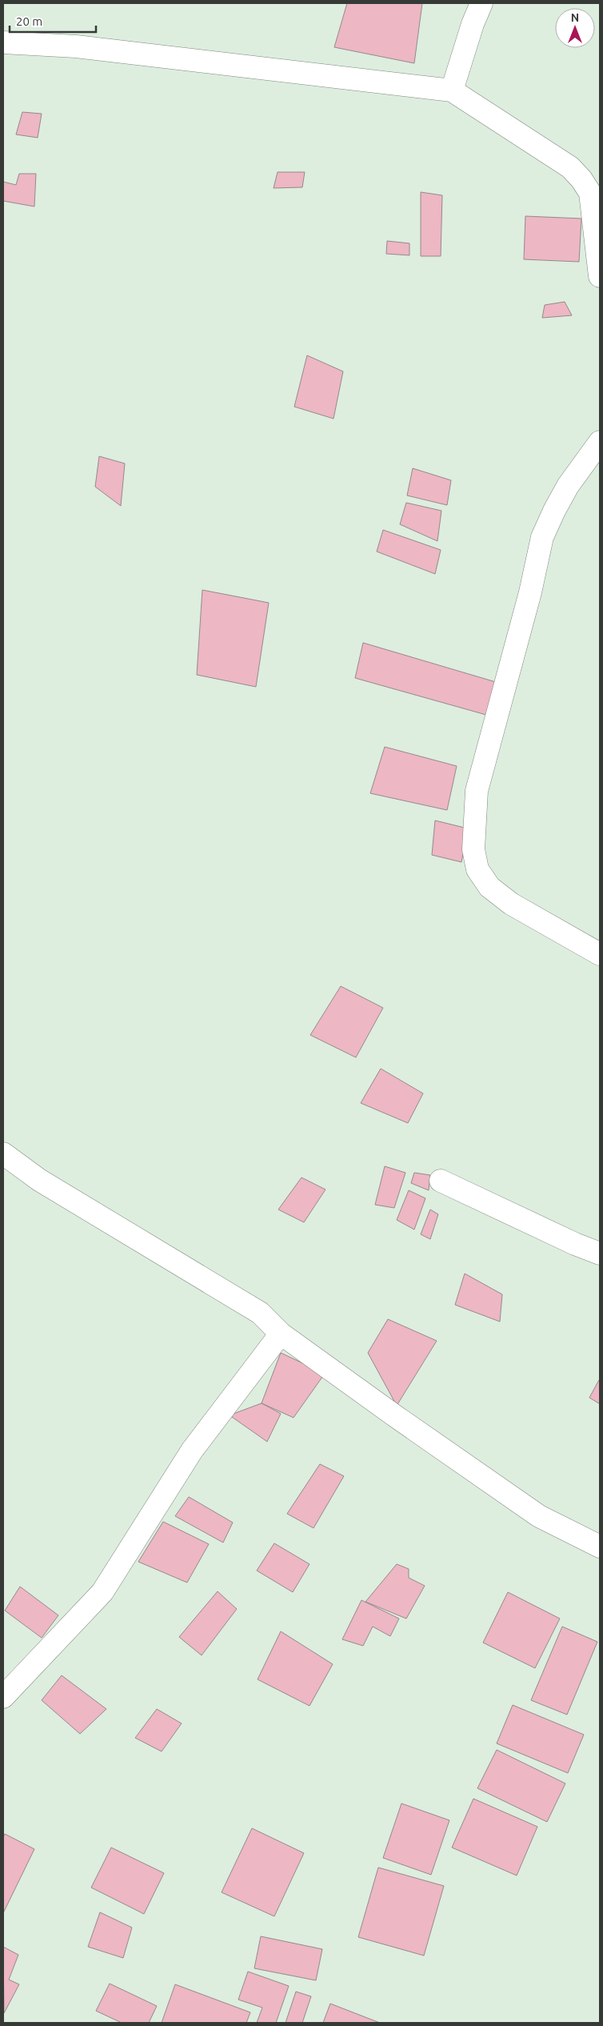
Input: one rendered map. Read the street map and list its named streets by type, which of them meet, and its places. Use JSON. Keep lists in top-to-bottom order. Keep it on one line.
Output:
{"scale_bar":"20 m","north":"top"}
